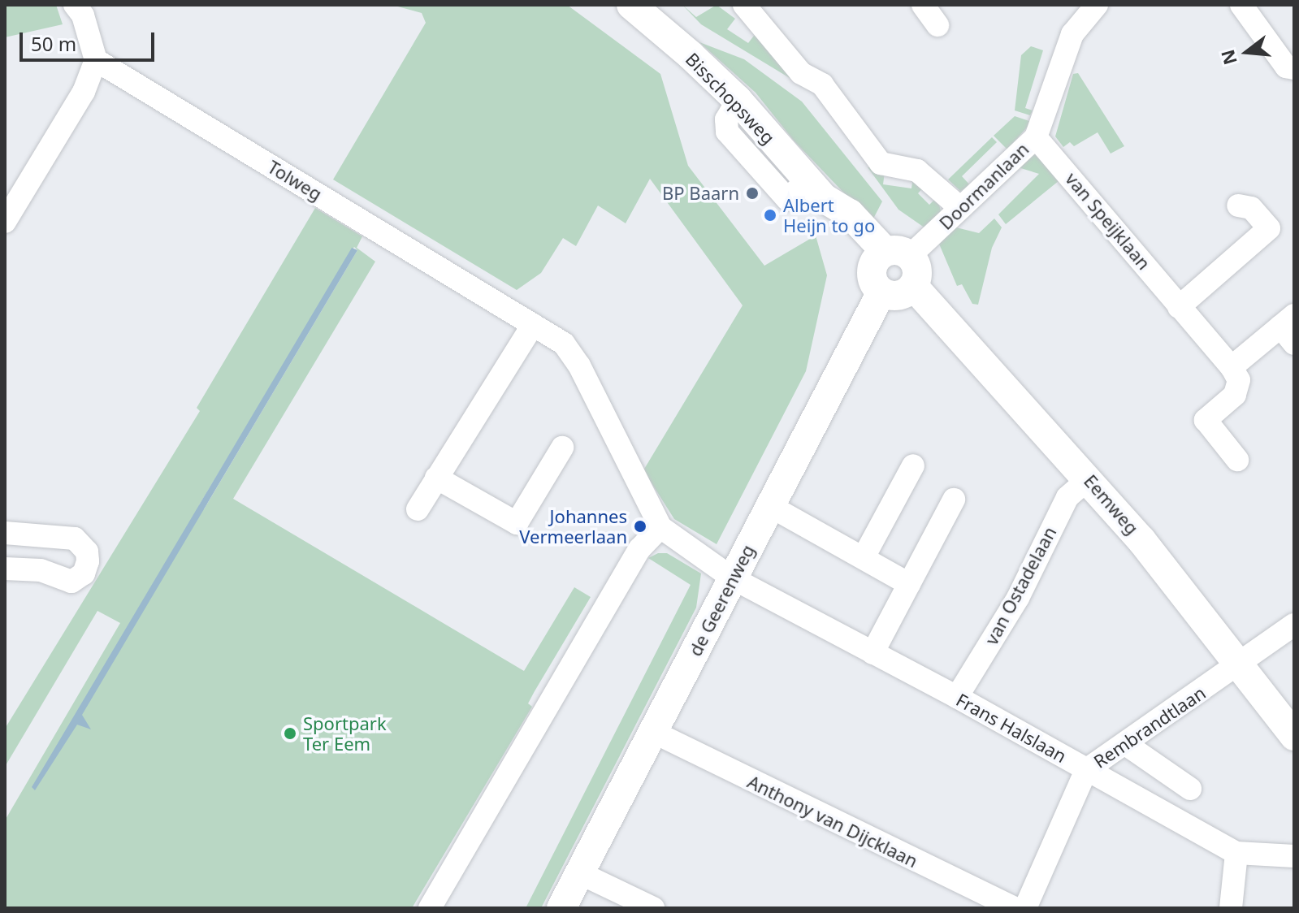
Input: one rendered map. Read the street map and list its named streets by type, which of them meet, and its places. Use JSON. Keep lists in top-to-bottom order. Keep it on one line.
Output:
{"streets":{"main road":["Bisschopsweg","Eemweg","de Geerenweg"],"street":["Tolweg","Doormanlaan","van Speijklaan","van Ostadelaan","Rembrandtlaan","Frans Halslaan","Anthony van Dijcklaan"]},"crossings":[["Bisschopsweg","Doormanlaan"],["Bisschopsweg","Eemweg"],["Bisschopsweg","de Geerenweg"],["Tolweg","de Geerenweg"],["Tolweg","Frans Halslaan"],["Doormanlaan","van Speijklaan"],["Doormanlaan","Eemweg"],["Doormanlaan","de Geerenweg"],["Eemweg","van Ostadelaan"],["Eemweg","de Geerenweg"],["Eemweg","Rembrandtlaan"],["van Ostadelaan","Frans Halslaan"],["de Geerenweg","Frans Halslaan"],["de Geerenweg","Anthony van Dijcklaan"],["Rembrandtlaan","Frans Halslaan"]],"places":["BP Baarn","Albert Heijn to go","Johannes Vermeerlaan","Sportpark Ter Eem"],"scale_bar":"50 m","north":"left"}
